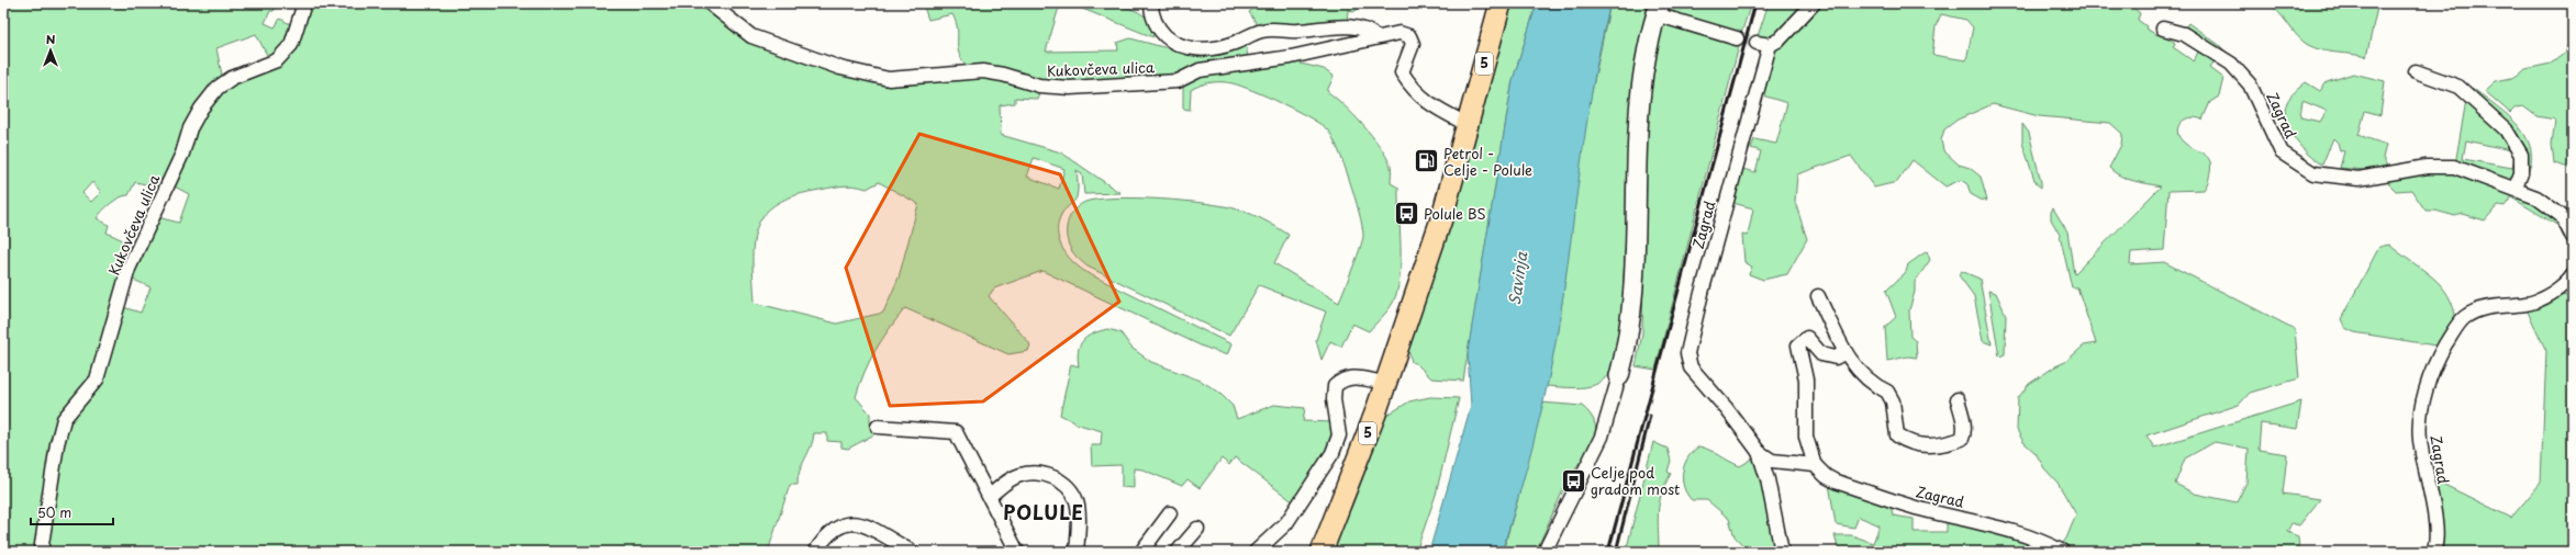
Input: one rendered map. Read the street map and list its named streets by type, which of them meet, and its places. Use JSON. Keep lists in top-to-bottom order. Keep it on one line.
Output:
{"streets":{"main road":["5"],"street":["Kukovčeva ulica","Zagrad"]},"crossings":[["5","Kukovčeva ulica"]],"districts":["POLULE"],"water":["Savinja"],"places":{"fuel station":["Petrol - Celje - Polule"],"bus stop":["Polule BS","Celje pod gradom most"]},"scale_bar":"50 m","north":"top"}
